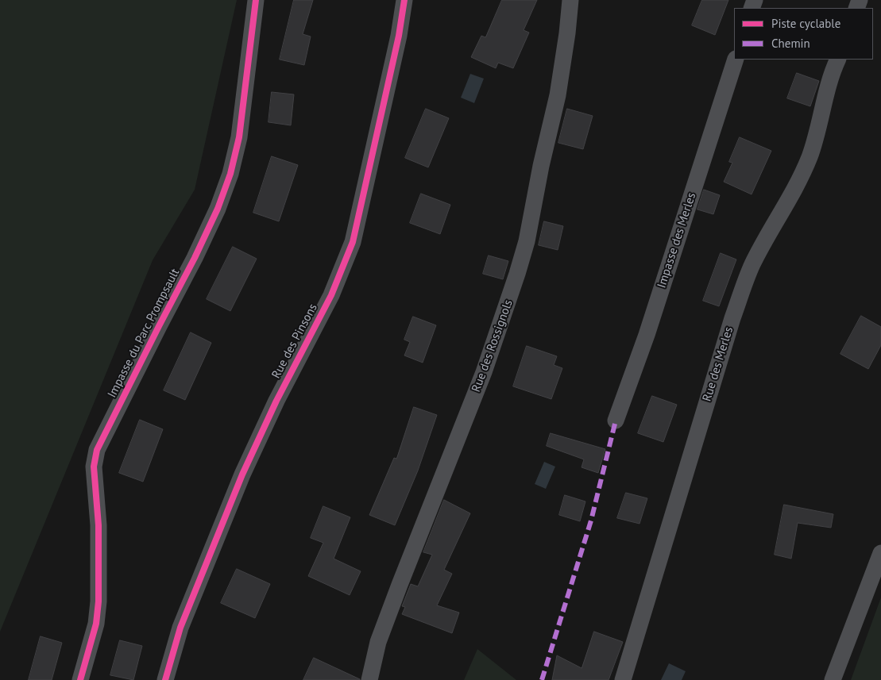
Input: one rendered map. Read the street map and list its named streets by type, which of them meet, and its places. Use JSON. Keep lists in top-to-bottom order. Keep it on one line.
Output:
{"streets":{"street":["Impasse des Merles","Impasse du Parc Prompsault","Rue des Pinsons","Rue des Rossignols","Rue des Merles"]},"legend":["Piste cyclable","Chemin"]}
